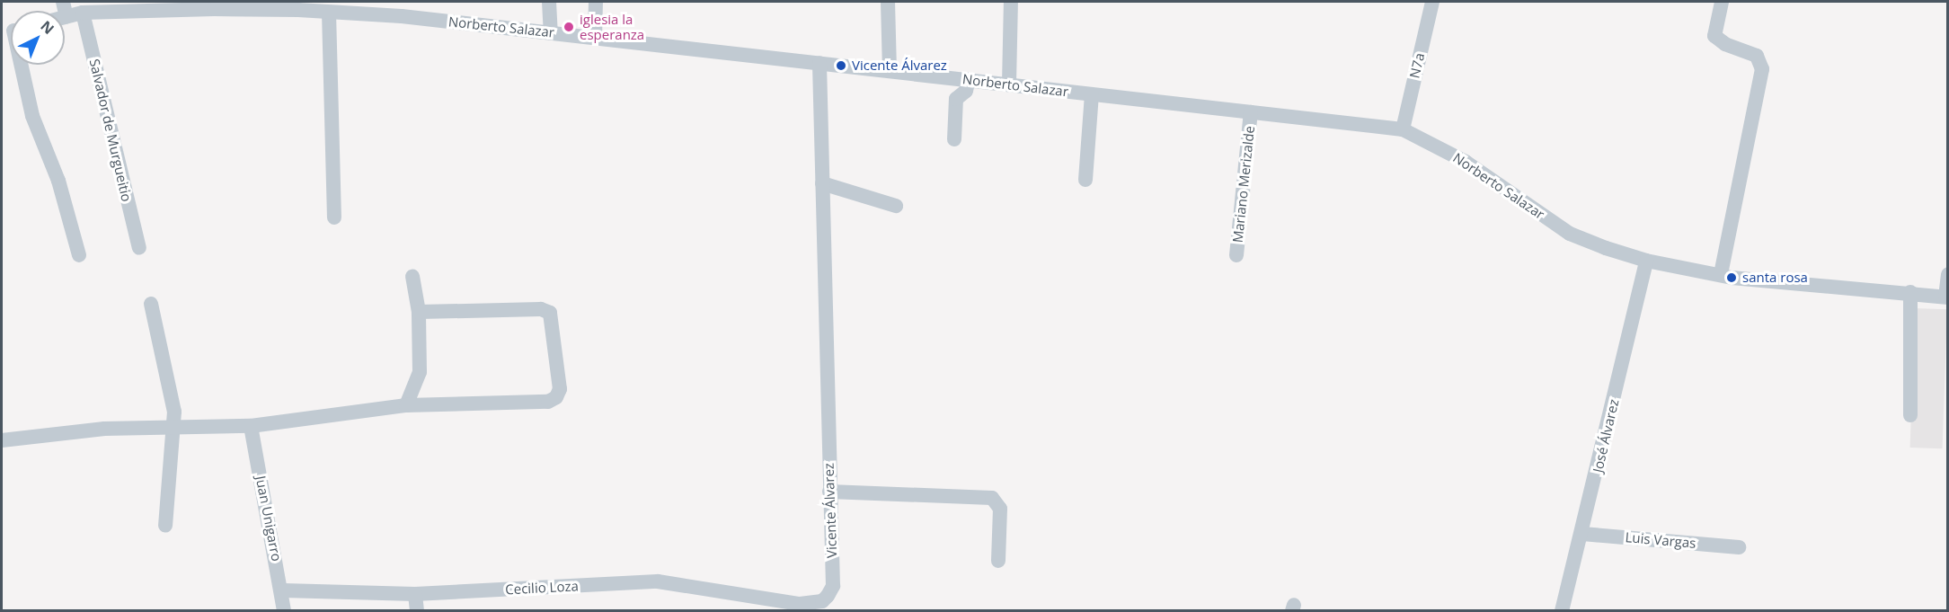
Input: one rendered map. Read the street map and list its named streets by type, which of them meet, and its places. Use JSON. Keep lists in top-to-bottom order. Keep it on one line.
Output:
{"streets":{"street":["Norberto Salazar","N7a","Salvador de Murgueitio","Mariano Merizalde","José Álvarez","Vicente Álvarez","Juan Unigarro","Luis Vargas","Cecilio Loza"]},"crossings":[["Norberto Salazar","N7a"],["Norberto Salazar","Salvador de Murgueitio"],["Norberto Salazar","Mariano Merizalde"],["Norberto Salazar","José Álvarez"],["Norberto Salazar","Vicente Álvarez"],["José Álvarez","Luis Vargas"],["Vicente Álvarez","Cecilio Loza"],["Juan Unigarro","Cecilio Loza"]],"places":["iglesia la esperanza","Vicente Álvarez","santa rosa"],"north":"top right"}
